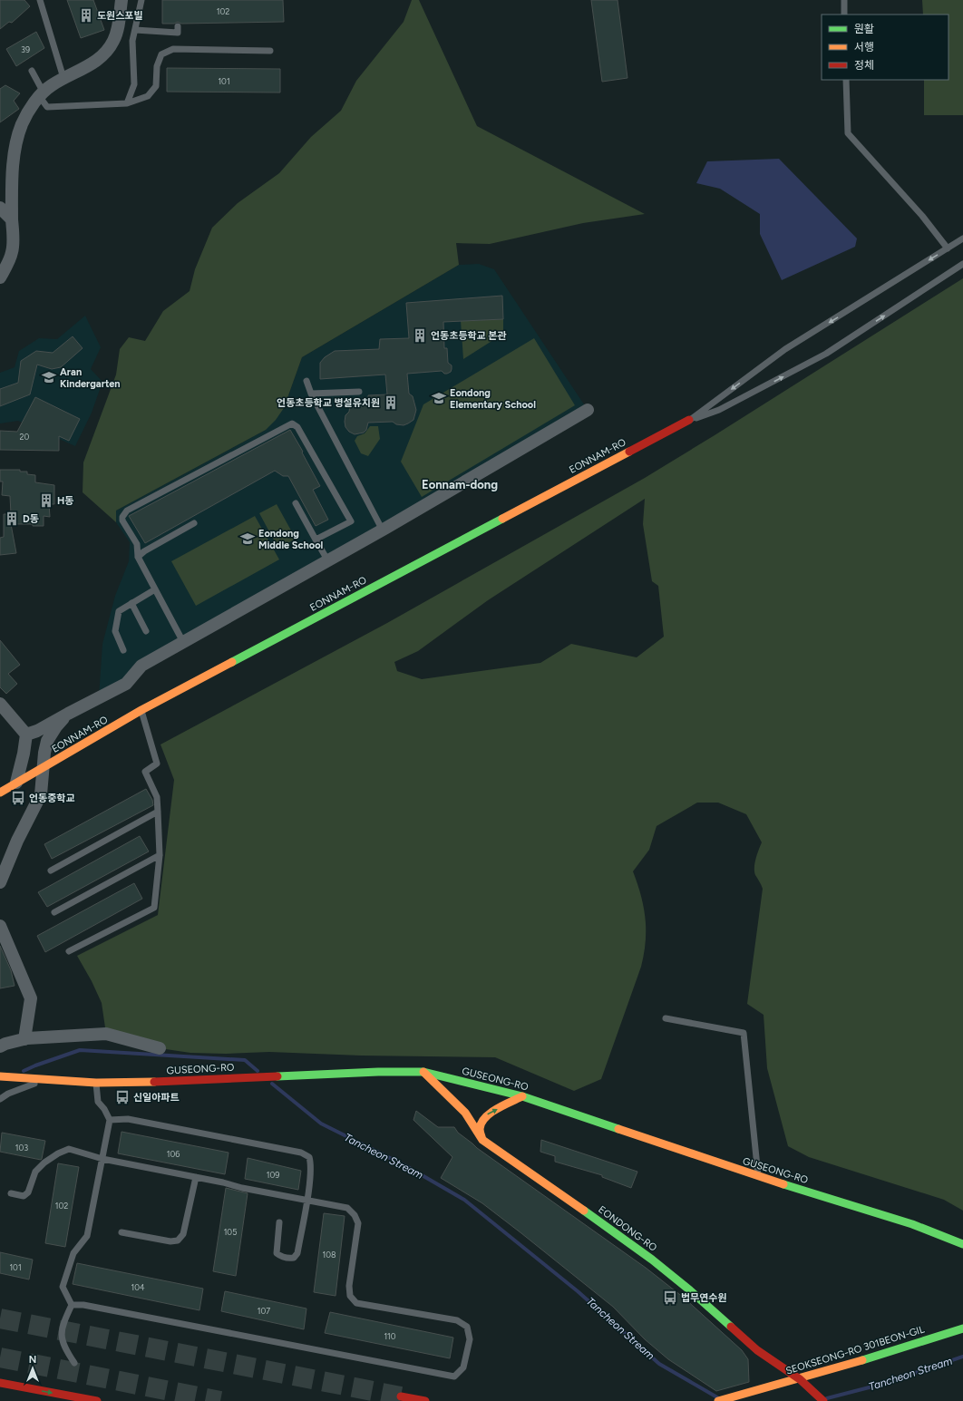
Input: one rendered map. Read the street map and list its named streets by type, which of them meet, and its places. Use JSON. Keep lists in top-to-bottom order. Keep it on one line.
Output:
{"streets":{"main road":["EONNAM-RO","GUSEONG-RO","EONDONG-RO","SEOKSEONG-RO 301BEON-GIL"]},"crossings":[["GUSEONG-RO","EONDONG-RO"],["EONDONG-RO","SEOKSEONG-RO 301BEON-GIL"]],"districts":["Eonnam-dong"],"water":["Tancheon Stream"],"places":{"building":["도원스포빌","언동초등학교 본관","언동초등학교 병설유치원","H동","D동"],"school or university":["Aran Kindergarten","Eondong Elementary School","Eondong Middle School"],"bus stop":["언동중학교","신일아파트","법무연수원"]},"house_numbers":["102","39","101","20","103","106","109","102","105","108","101","104","107","110"],"legend":["원활","서행","정체"],"north":"top"}
